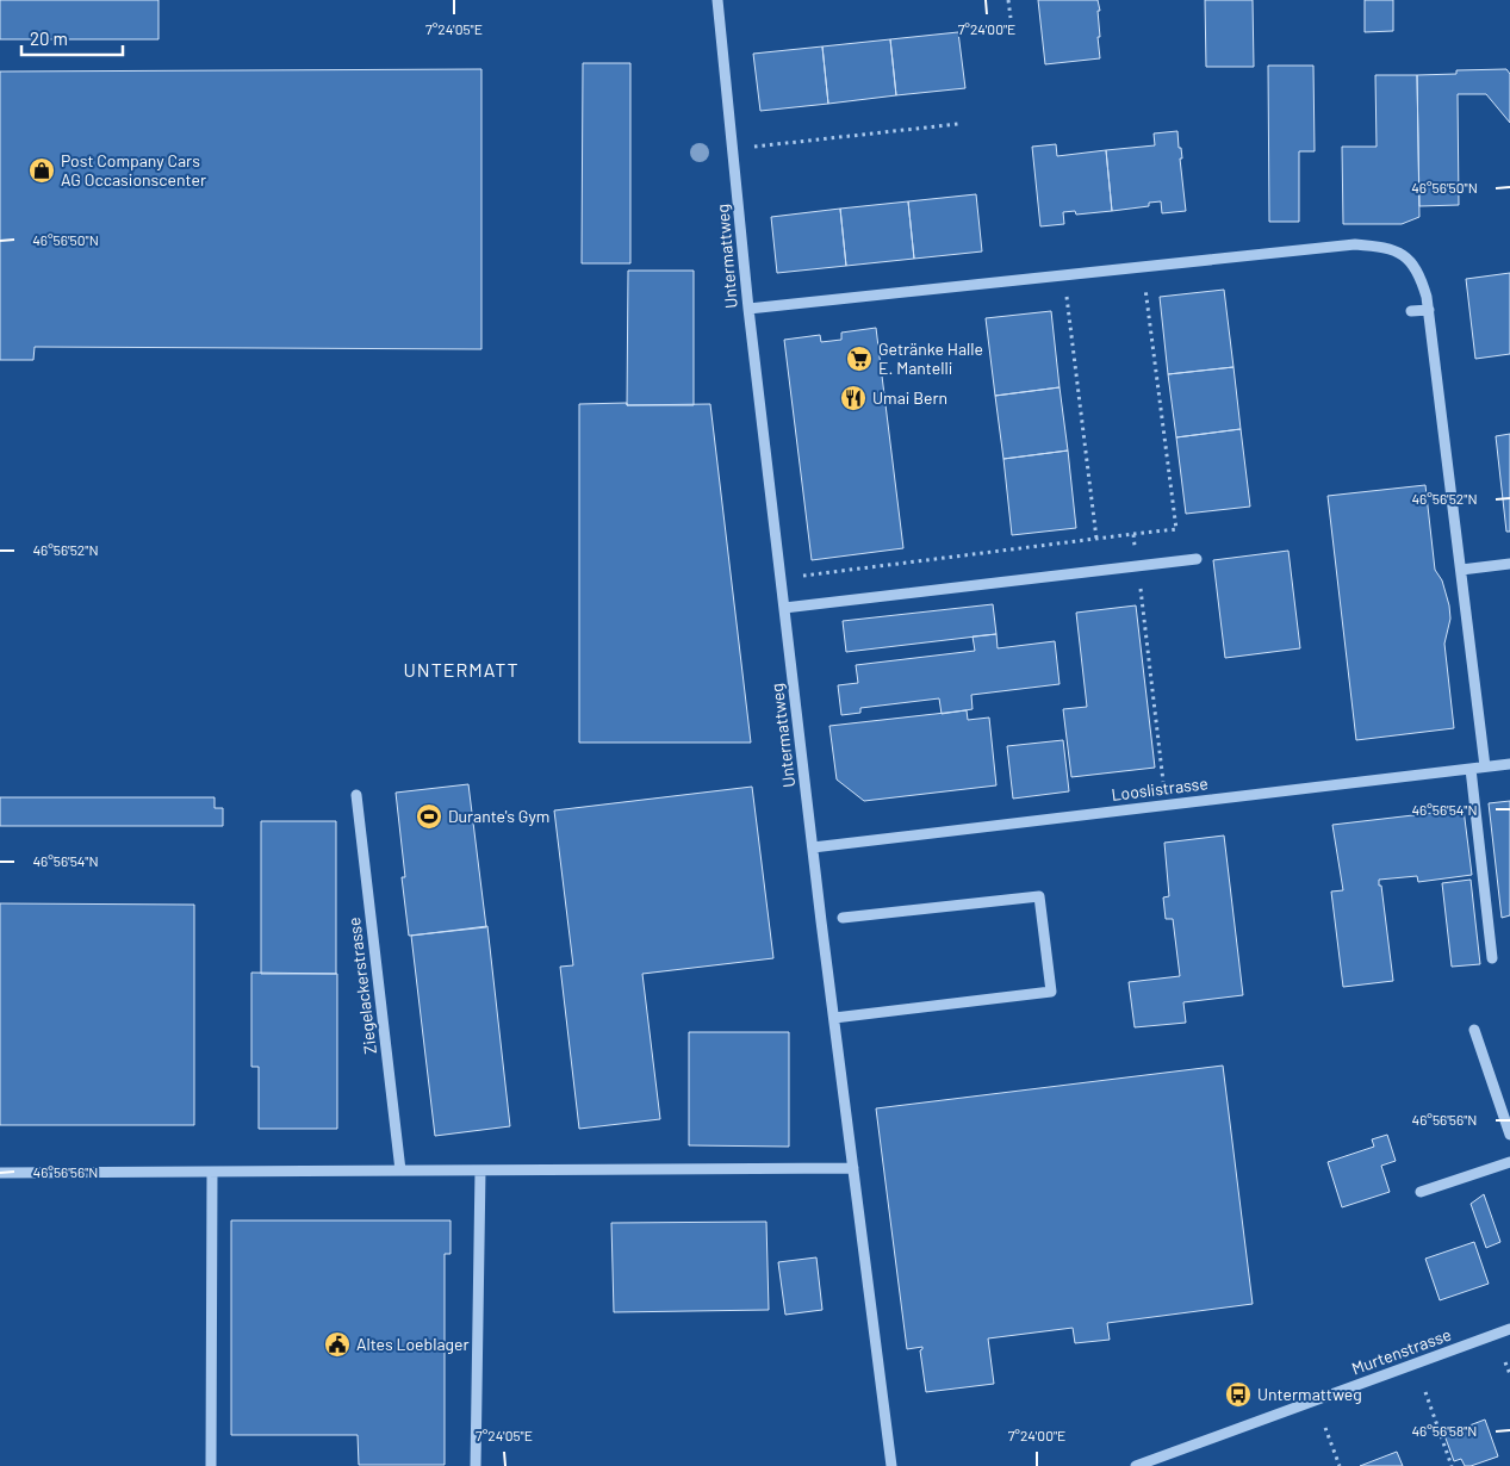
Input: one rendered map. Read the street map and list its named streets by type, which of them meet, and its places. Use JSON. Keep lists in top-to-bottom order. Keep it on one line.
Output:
{"streets":{"street":["Untermattweg","Looslistrasse","Ziegelackerstrasse","Murtenstrasse"]},"crossings":[["Untermattweg","Looslistrasse"]],"districts":["UNTERMATT"],"places":{"shop":["Post Company Cars AG Occasionscenter"],"supermarket":["Getränke Halle E. Mantelli"],"restaurant":["Umai Bern"],"sports":["Durante's Gym"],"public building":["Altes Loeblager"],"bus stop":["Untermattweg"]},"scale_bar":"20 m","coordinates":["7°24'05\"E","7°24'00\"E","46°56'50\"N","46°56'52\"N","46°56'54\"N","46°56'56\"N","46°56'58\"N"]}
